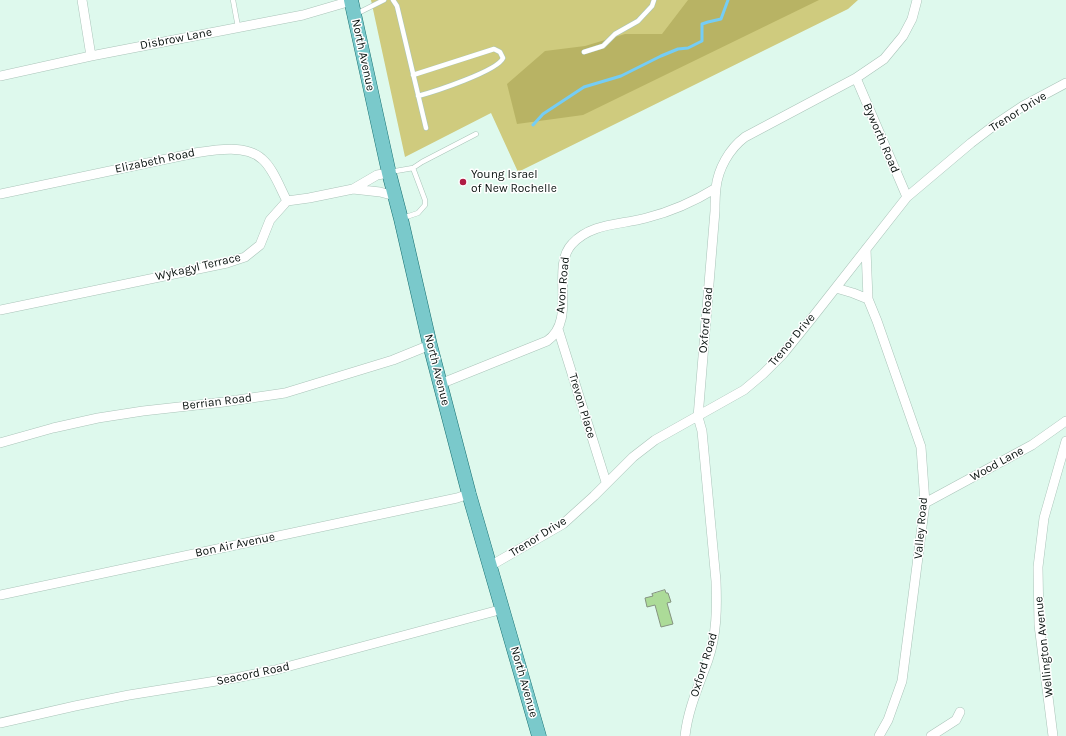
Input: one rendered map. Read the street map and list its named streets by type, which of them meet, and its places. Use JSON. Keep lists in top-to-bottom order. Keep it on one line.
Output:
{"streets":{"main road":["North Avenue"],"street":["Disbrow Lane","Trenor Drive","Byworth Road","Elizabeth Road","Wykagyl Terrace","Avon Road","Oxford Road","Berrian Road","Trevon Place","Wood Lane","Valley Road","Bon Air Avenue","Wellington Avenue","Seacord Road"]},"crossings":[["Disbrow Lane","North Avenue"],["North Avenue","Trenor Drive"],["North Avenue","Avon Road"],["North Avenue","Berrian Road"],["North Avenue","Bon Air Avenue"],["North Avenue","Seacord Road"],["Trenor Drive","Byworth Road"],["Trenor Drive","Oxford Road"],["Trenor Drive","Trevon Place"],["Trenor Drive","Valley Road"],["Byworth Road","Oxford Road"],["Elizabeth Road","Wykagyl Terrace"],["Avon Road","Oxford Road"],["Avon Road","Trevon Place"],["Wood Lane","Valley Road"]],"places":["Young Israel of New Rochelle"]}
